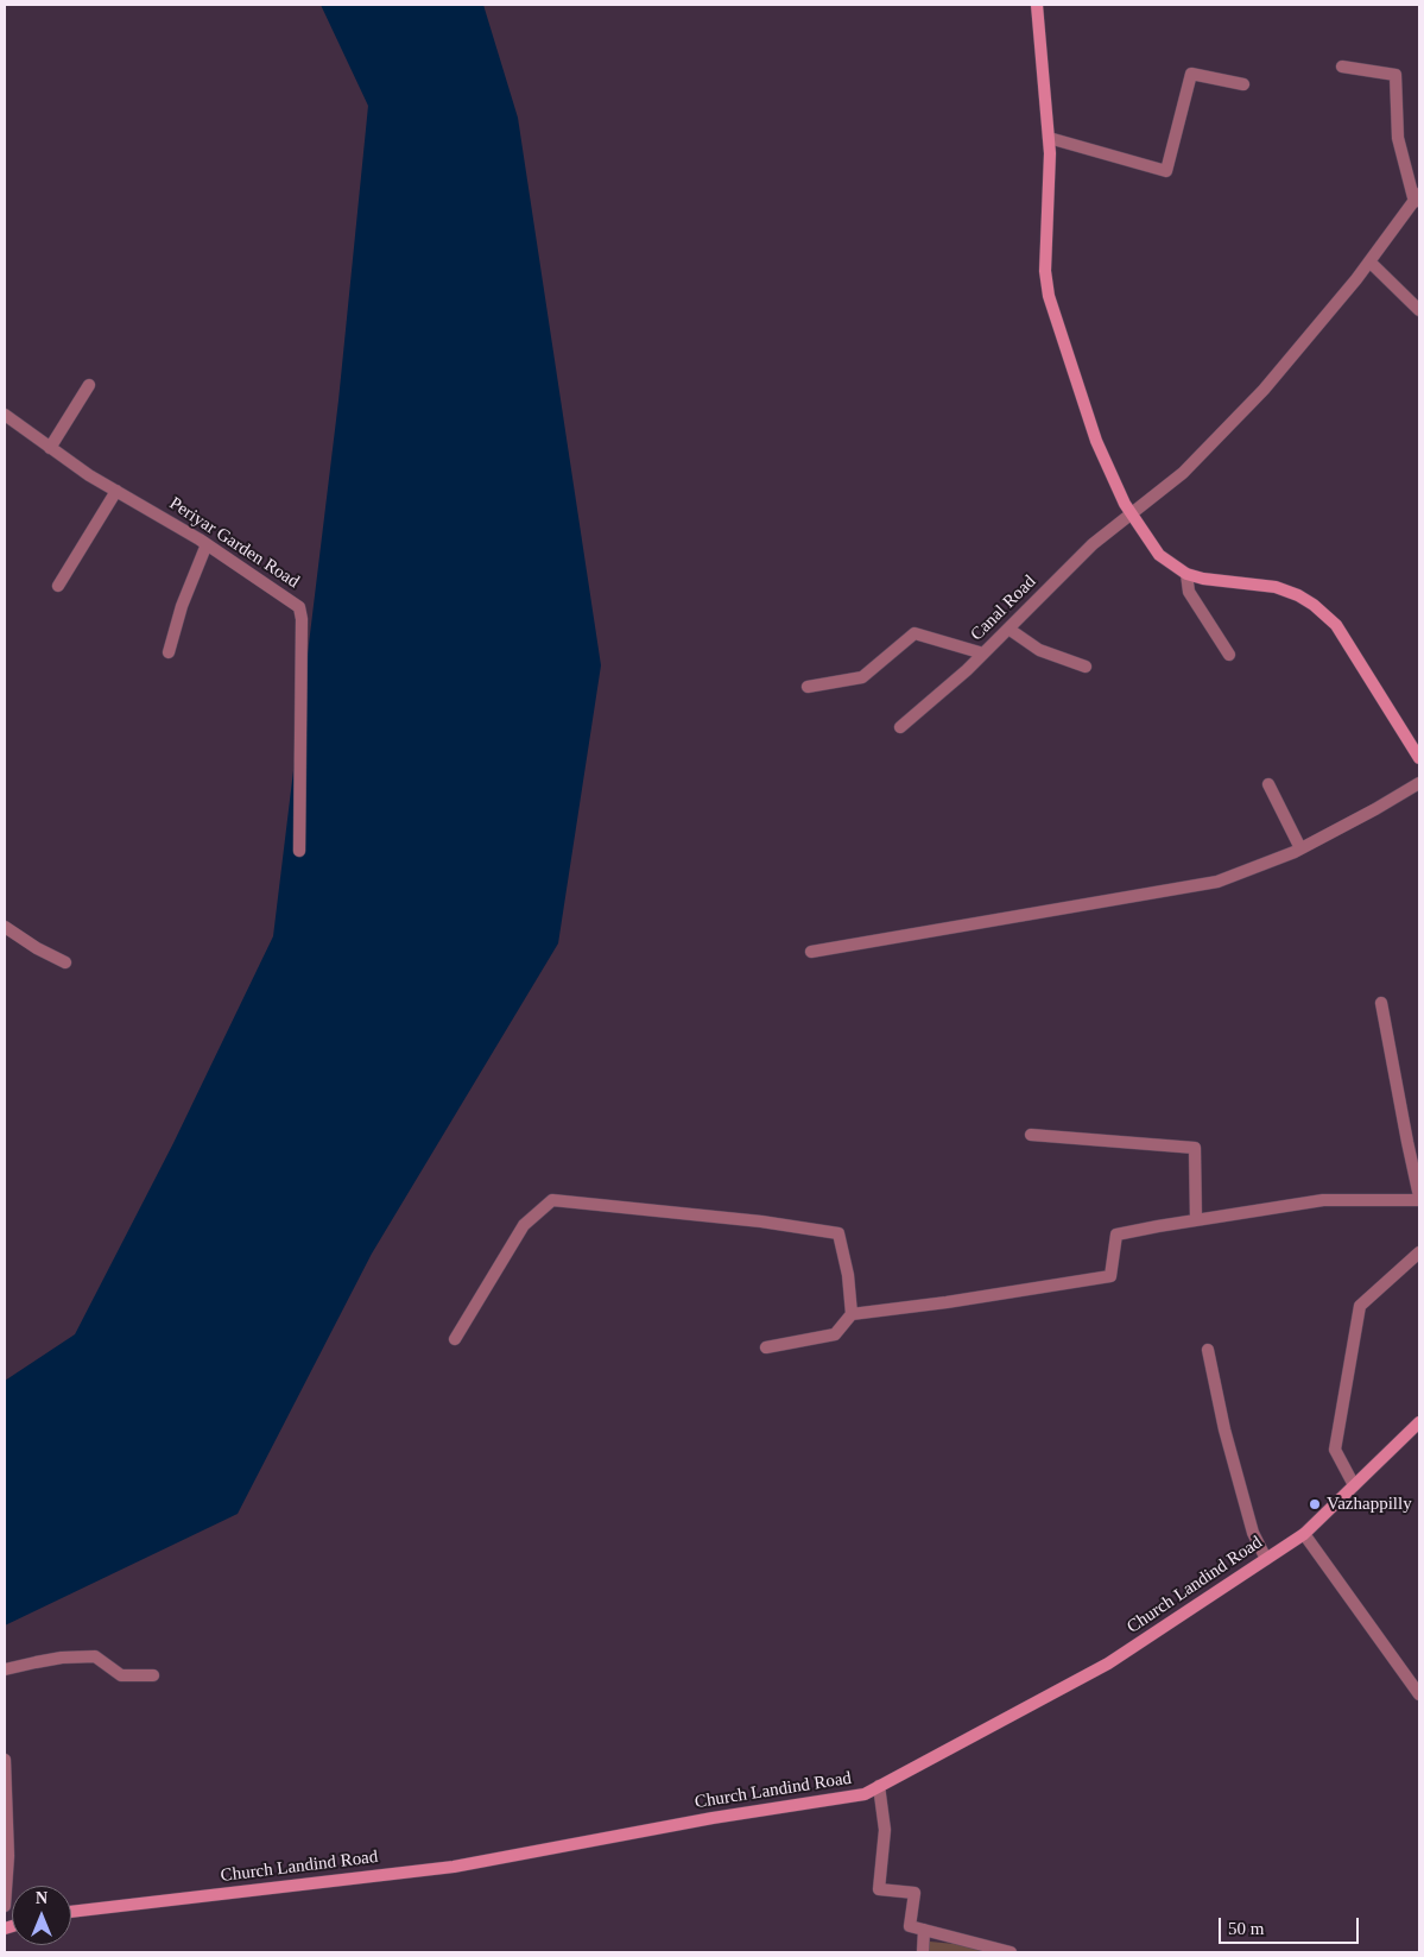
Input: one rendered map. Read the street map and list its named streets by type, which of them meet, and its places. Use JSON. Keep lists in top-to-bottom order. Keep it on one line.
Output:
{"streets":{"main road":["Church Landind Road"],"street":["Periyar Garden Road","Canal Road"]},"places":["Vazhappilly"],"scale_bar":"50 m","north":"top"}
